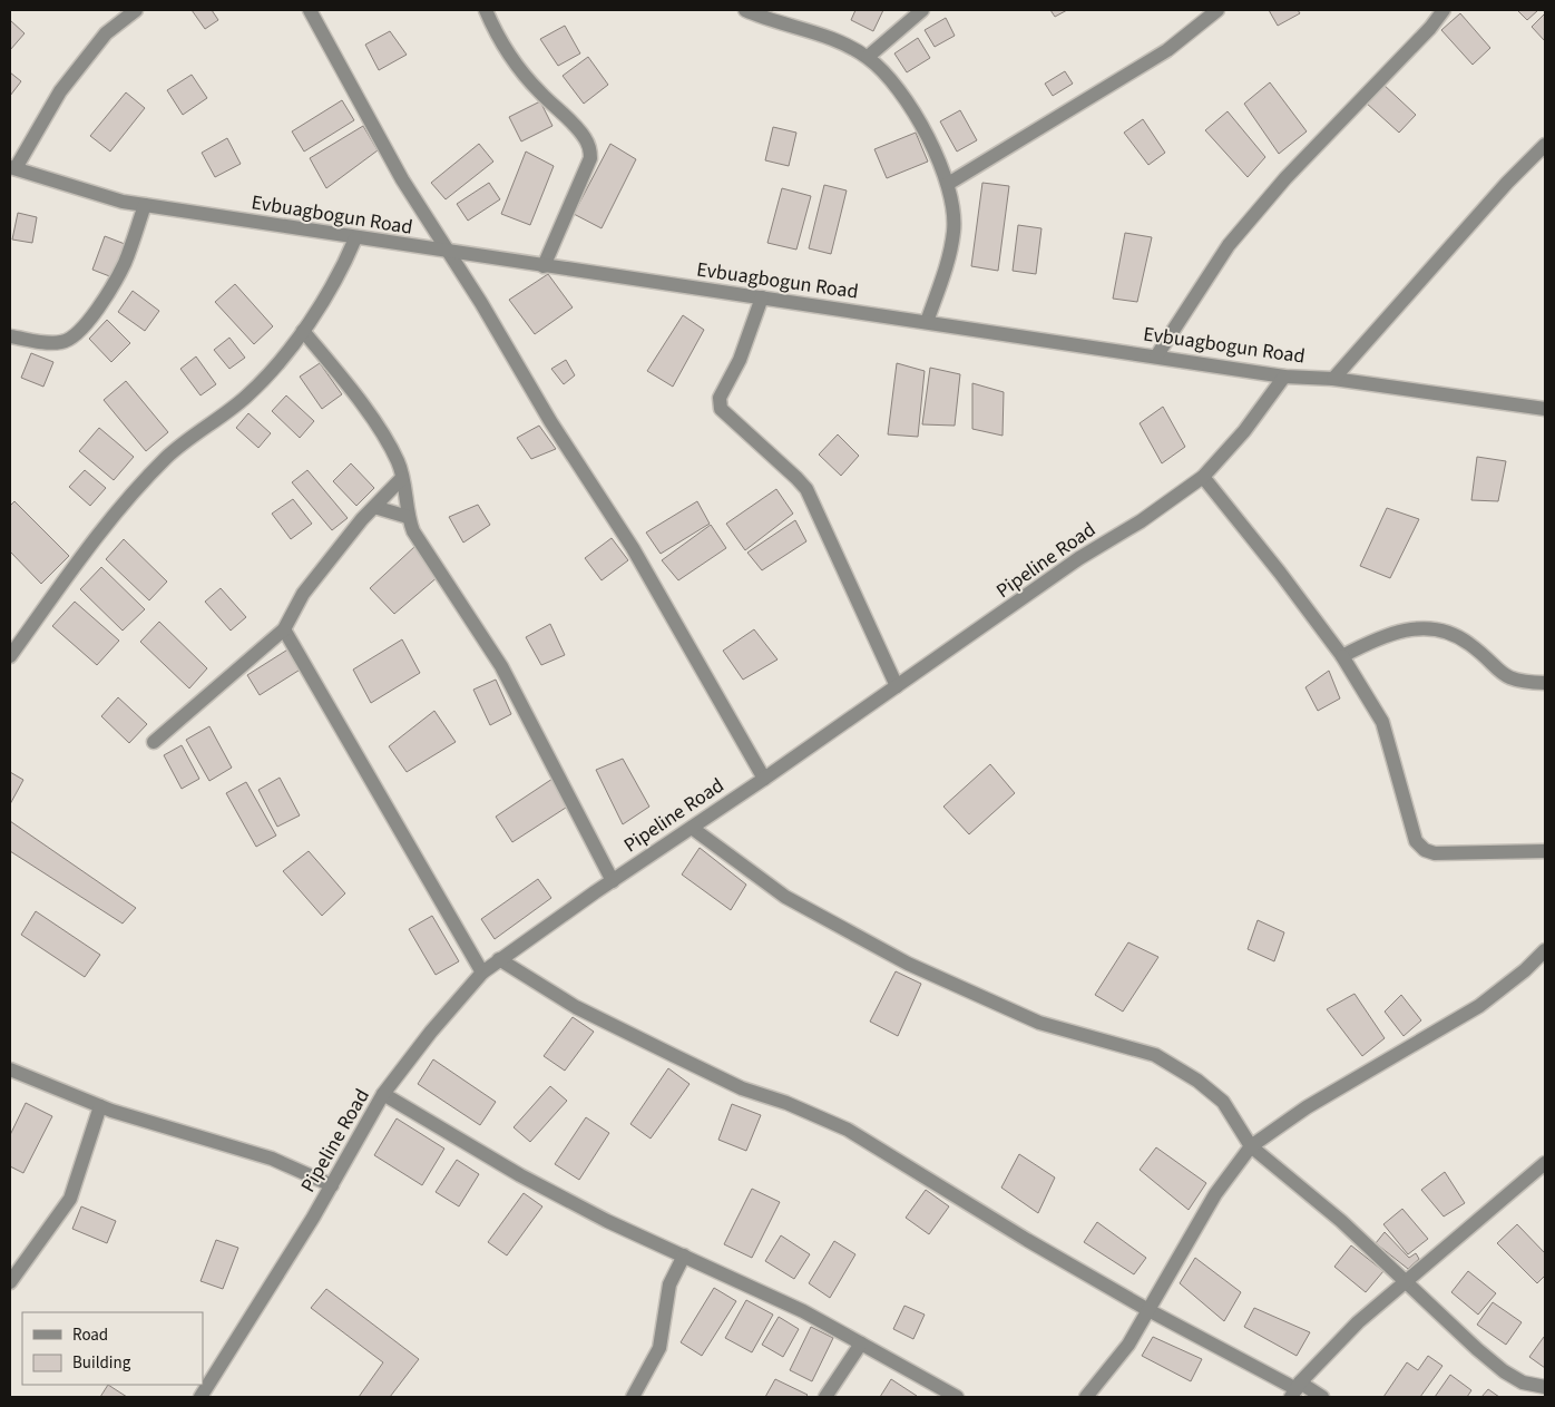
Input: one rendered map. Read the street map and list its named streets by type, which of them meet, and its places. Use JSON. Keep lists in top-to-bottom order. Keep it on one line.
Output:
{"streets":{"street":["Evbuagbogun Road","Pipeline Road"]},"crossings":[["Evbuagbogun Road","Pipeline Road"]],"legend":["Road","Building"]}
